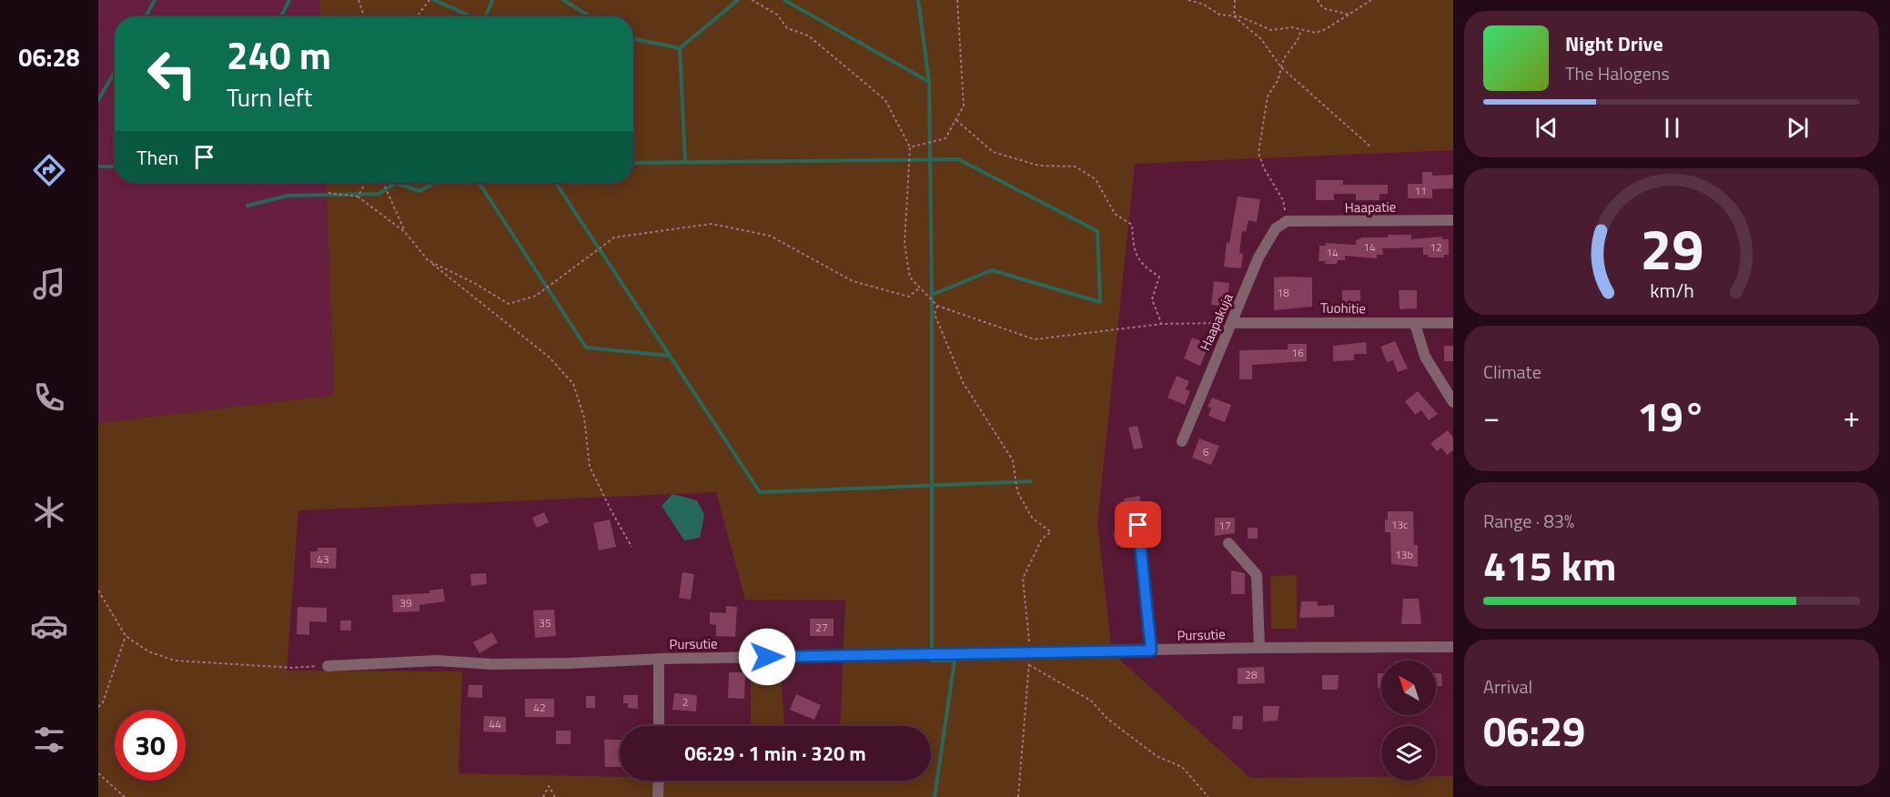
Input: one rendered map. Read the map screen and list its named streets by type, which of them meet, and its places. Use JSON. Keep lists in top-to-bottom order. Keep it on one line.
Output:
{"streets":{"street":["Haapatie","Tuohitie","Haapakuja","Pursutie"]},"crossings":[["Haapatie","Haapakuja"],["Tuohitie","Haapakuja"]],"house_numbers":["11","14","12","14","18","16","6","13c","17","13b","43","39","35","27","28","2","42","44"],"north":"top left","page":{"tabs":"06:28","turn":["240 m","Turn left"],"song":["Night Drive","The Halogens"],"then":"Then","tile":["Climate",["Range · 83%","415 km"],["Arrival","06:29"]],"heat":["−","19°","+"],"limit":"30","trip":"06:29 · 1 min · 320 m","gauge":["29","km/h"]}}
